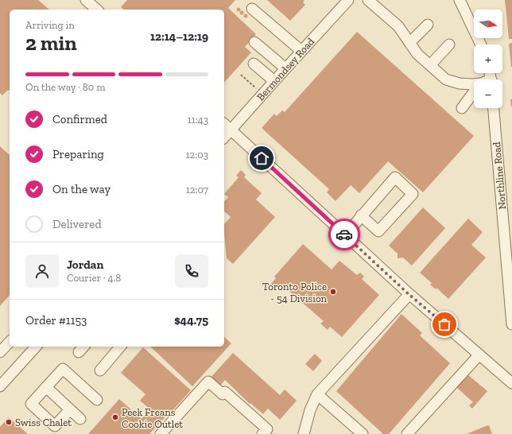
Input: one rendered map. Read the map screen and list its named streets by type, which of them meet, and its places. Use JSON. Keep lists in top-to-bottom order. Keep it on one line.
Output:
{"streets":{"street":["Bermondsey Road","Northline Road"]},"places":["Toronto Police - 54 Division","Peek Freans Cookie Outlet","Swiss Chalet"],"north":"right","page":{"map_buttons":["+","−"],"heading":["2 min","Arriving in","12:14–12:19"],"panel":["Jordan","Courier · 4.8","Order #1153","$44.75"],"bar":"On the way · 80 m","list":[["Confirmed","11:43"],["Preparing","12:03"],["On the way","12:07"],"Delivered"]}}
